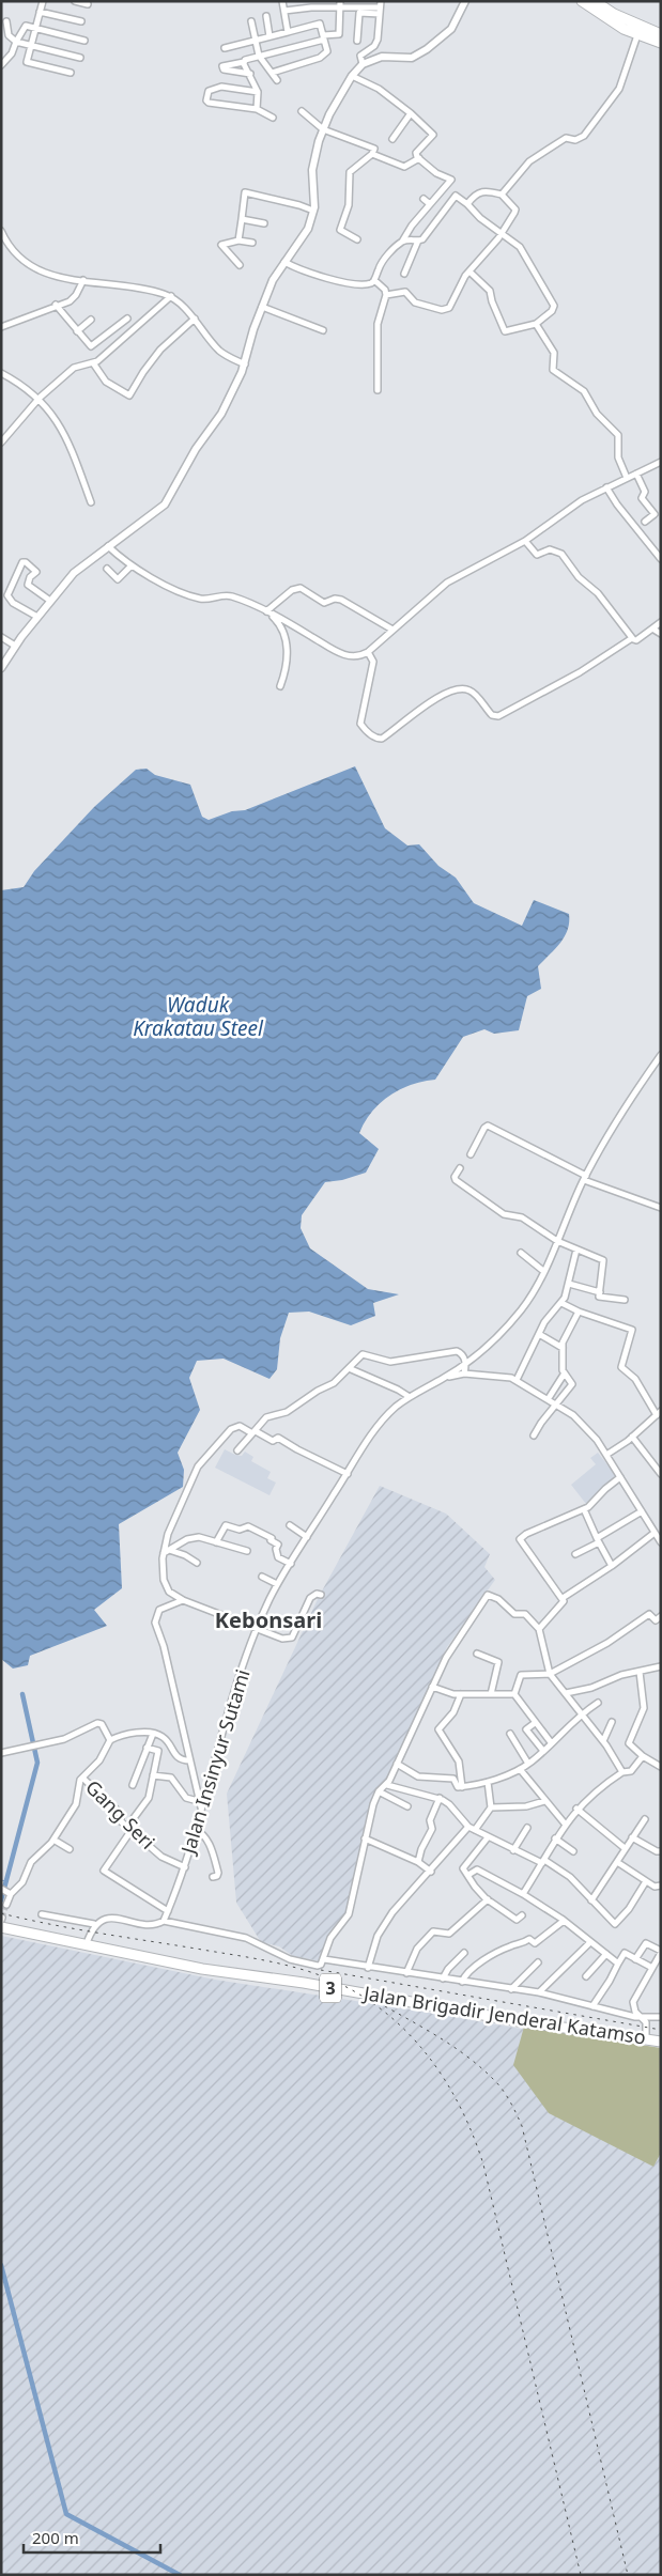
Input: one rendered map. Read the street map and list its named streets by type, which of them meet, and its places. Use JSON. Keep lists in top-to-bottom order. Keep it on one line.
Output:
{"streets":{"highway":["3","Jalan Brigadir Jenderal Katamso"],"street":["Jalan Insinyur Sutami","Gang Seri"]},"crossings":[["Jalan Insinyur Sutami","Gang Seri"]],"districts":["Kebonsari"],"water":["Waduk Krakatau Steel"],"scale_bar":"200 m"}
